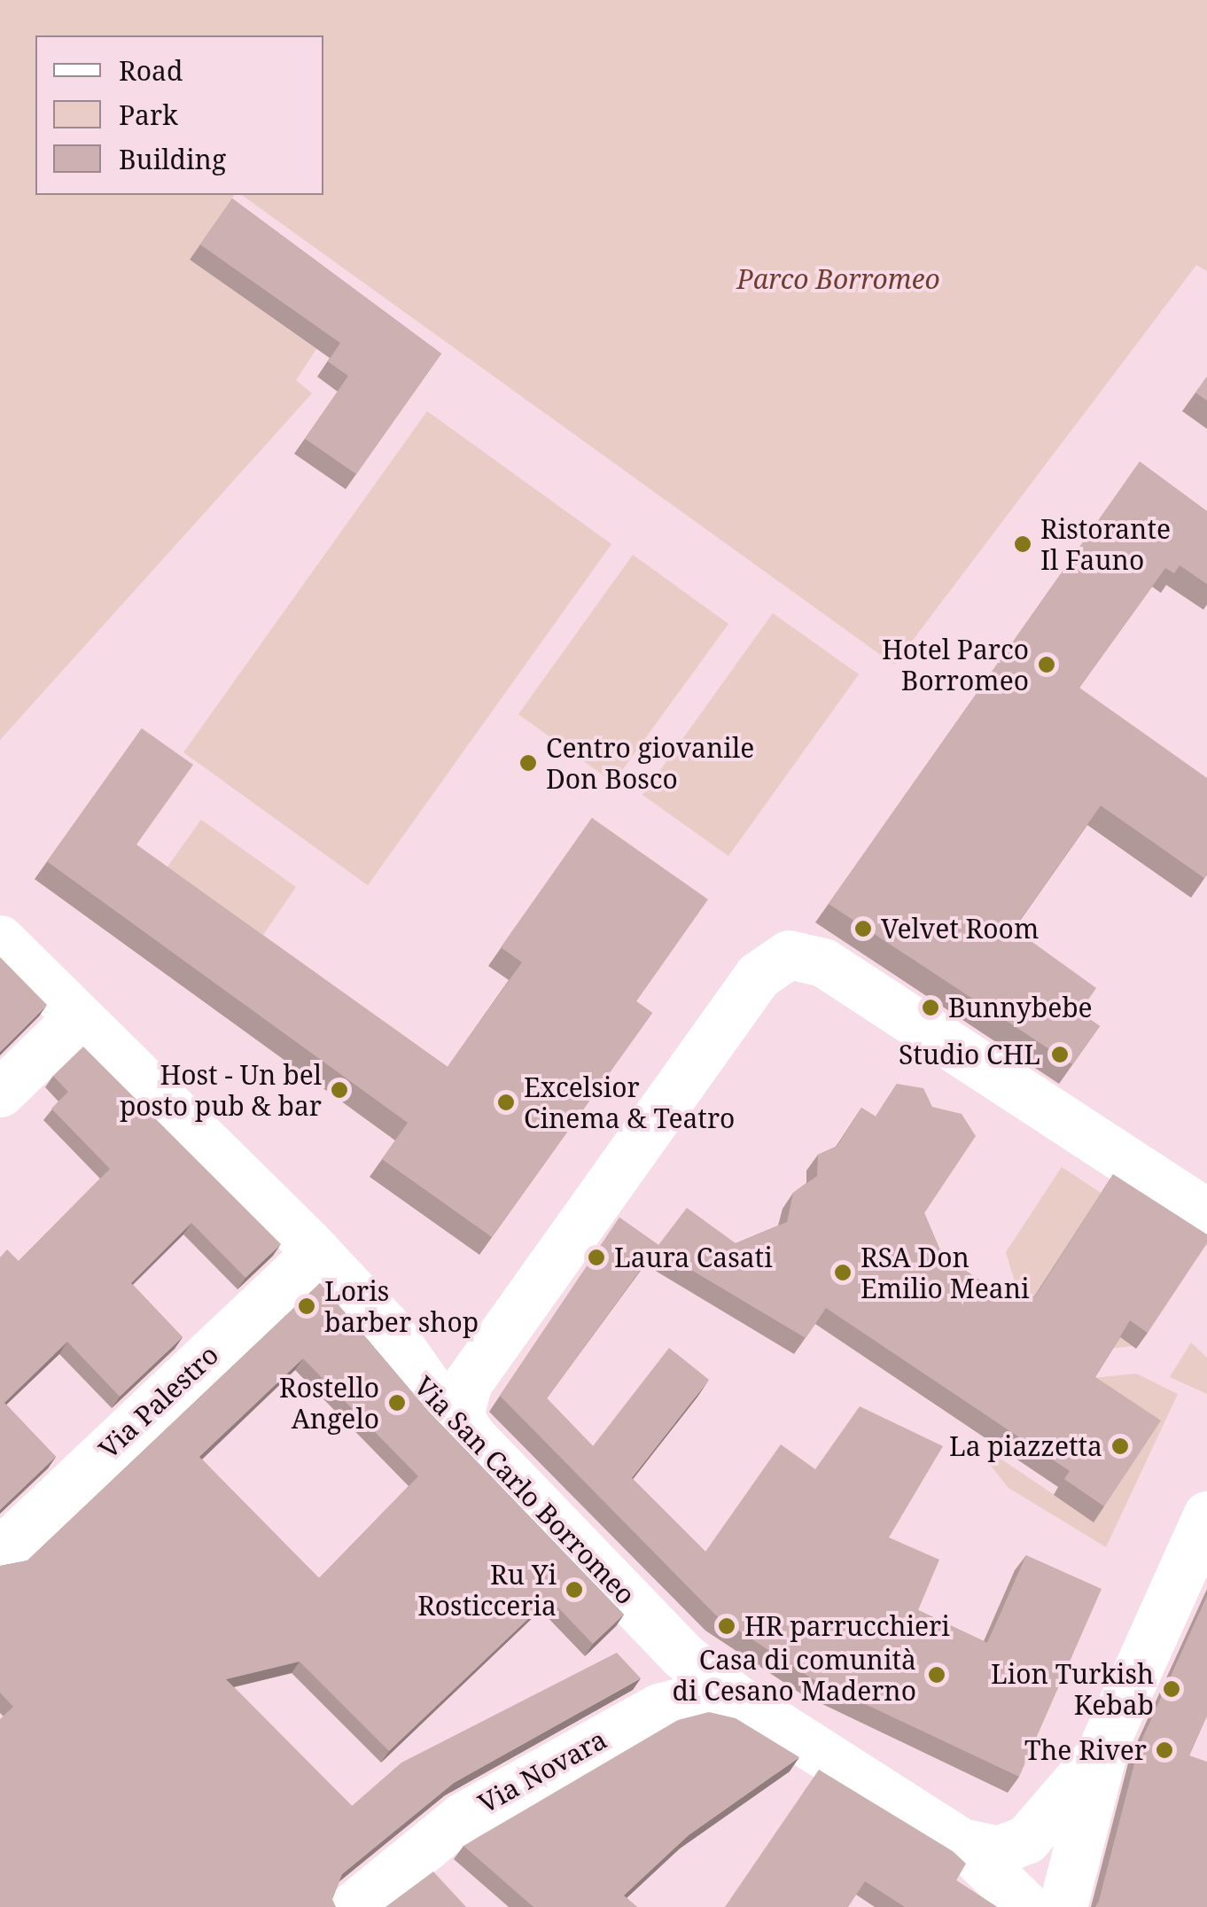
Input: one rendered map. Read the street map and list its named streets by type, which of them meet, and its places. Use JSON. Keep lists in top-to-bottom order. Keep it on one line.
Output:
{"streets":{"street":["Via Palestro","Via San Carlo Borromeo","Via Novara"]},"crossings":[["Via Palestro","Via San Carlo Borromeo"],["Via San Carlo Borromeo","Via Novara"]],"parks":["Parco Borromeo"],"places":["Ristorante Il Fauno","Hotel Parco Borromeo","Centro giovanile Don Bosco","Velvet Room","Bunnybebe","Studio CHL","Host - Un bel posto pub & bar","Excelsior Cinema & Teatro","Laura Casati","RSA Don Emilio Meani","Loris barber shop","Rostello Angelo","La piazzetta","Ru Yi Rosticceria","HR parrucchieri","Casa di comunità di Cesano Maderno","Lion Turkish Kebab","The River"],"legend":["Road","Park","Building"]}
